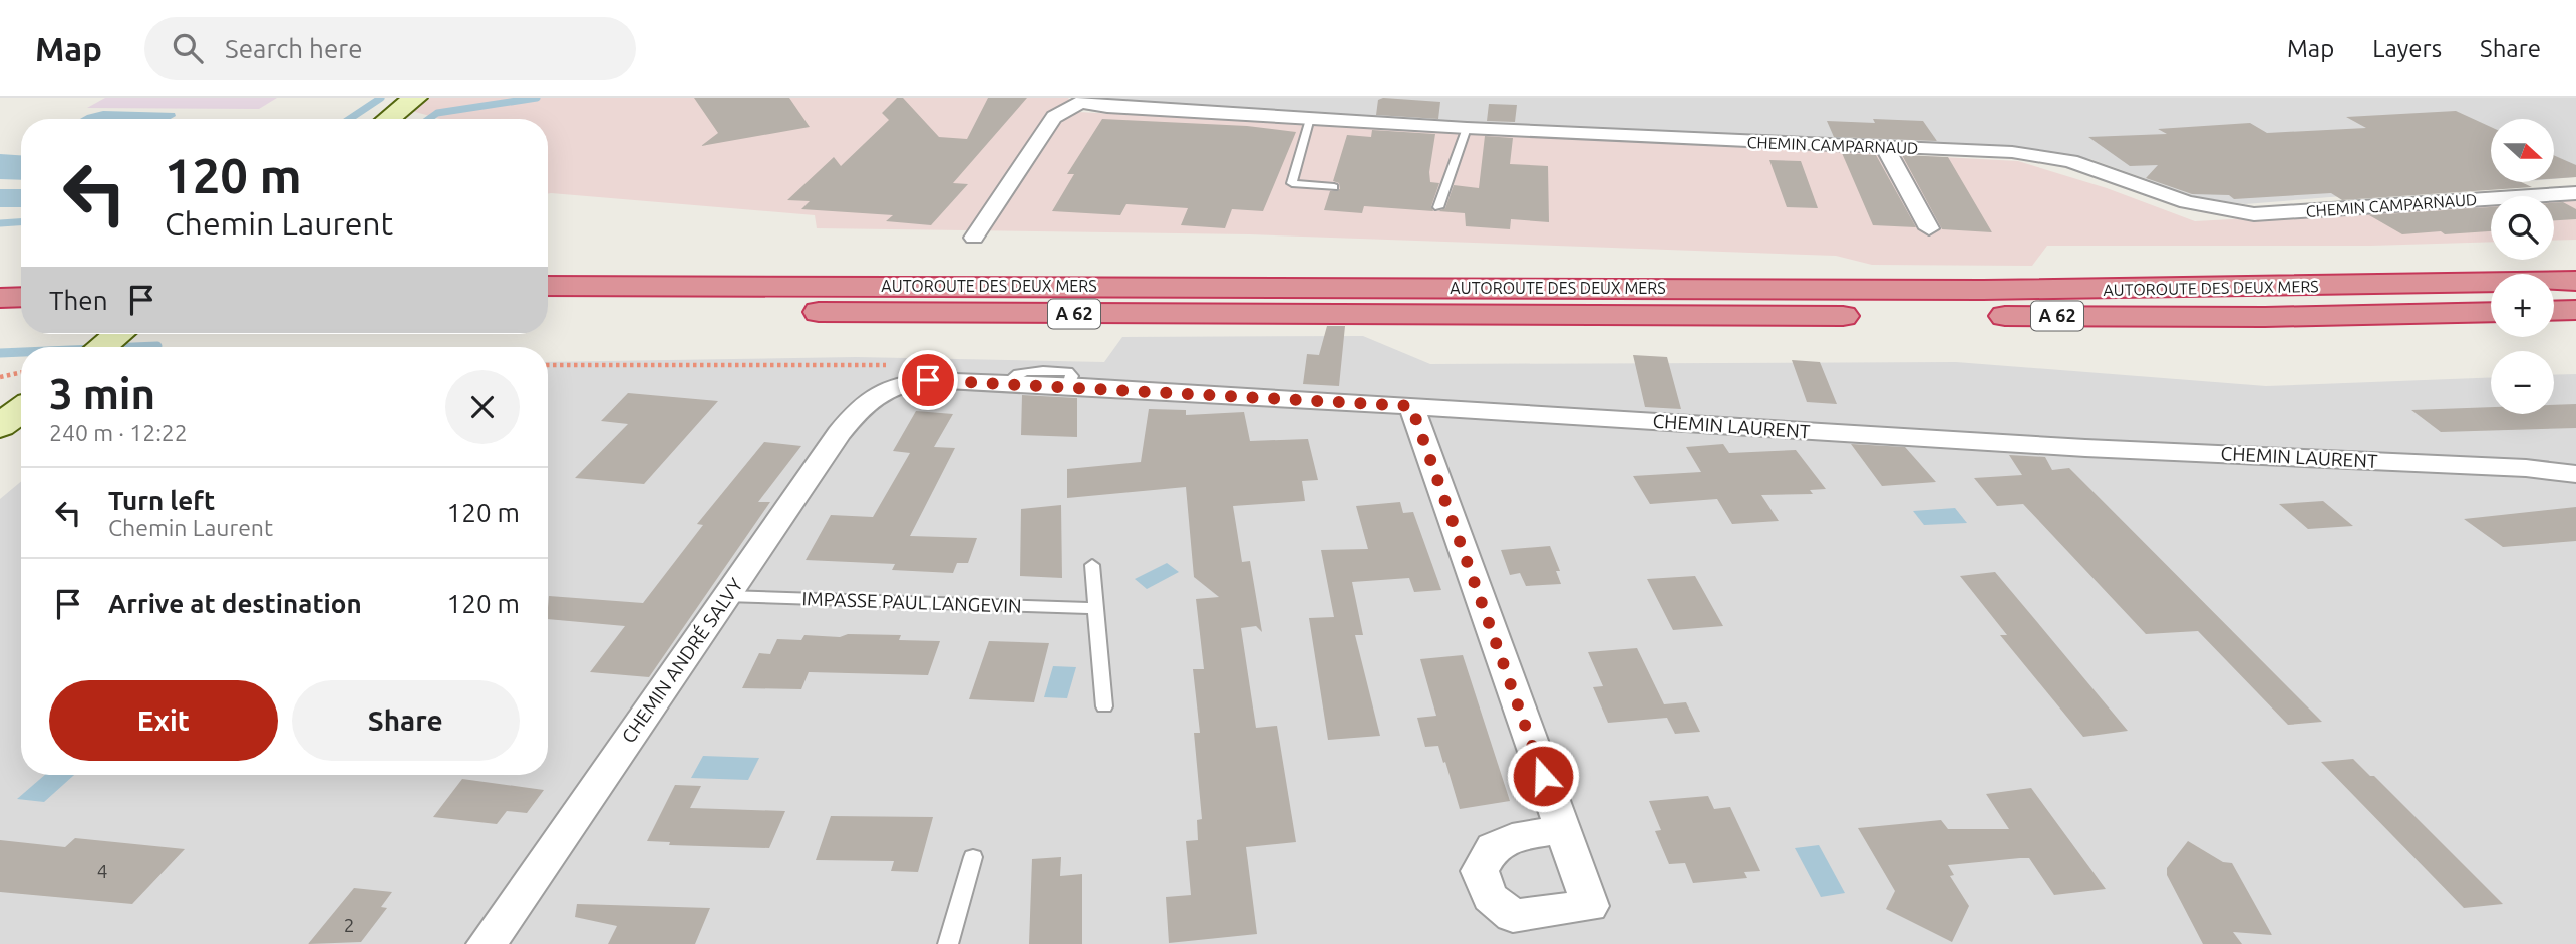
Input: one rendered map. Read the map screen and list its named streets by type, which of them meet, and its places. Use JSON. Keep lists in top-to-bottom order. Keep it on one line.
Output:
{"streets":{"highway":["AUTOROUTE DES DEUX MERS","A 62"],"street":["CHEMIN CAMPARNAUD","CHEMIN LAURENT","CHEMIN ANDRÉ SALVY"],"lane":["IMPASSE PAUL LANGEVIN"]},"crossings":[["CHEMIN LAURENT","CHEMIN ANDRÉ SALVY"],["IMPASSE PAUL LANGEVIN","CHEMIN ANDRÉ SALVY"]],"house_numbers":["4","2"],"north":"right","page":{"header":"Map","search":"Search here","nav":["Map","Layers","Share"],"map_buttons":["+","−"],"turn":["120 m","Chemin Laurent"],"then":"Then","heading":["3 min","240 m · 12:22"],"list":[{"name":"Turn left","note":"Chemin Laurent","value":"120 m"},{"name":"Arrive at destination","value":"120 m"}],"buttons":["Exit","Share"]}}
